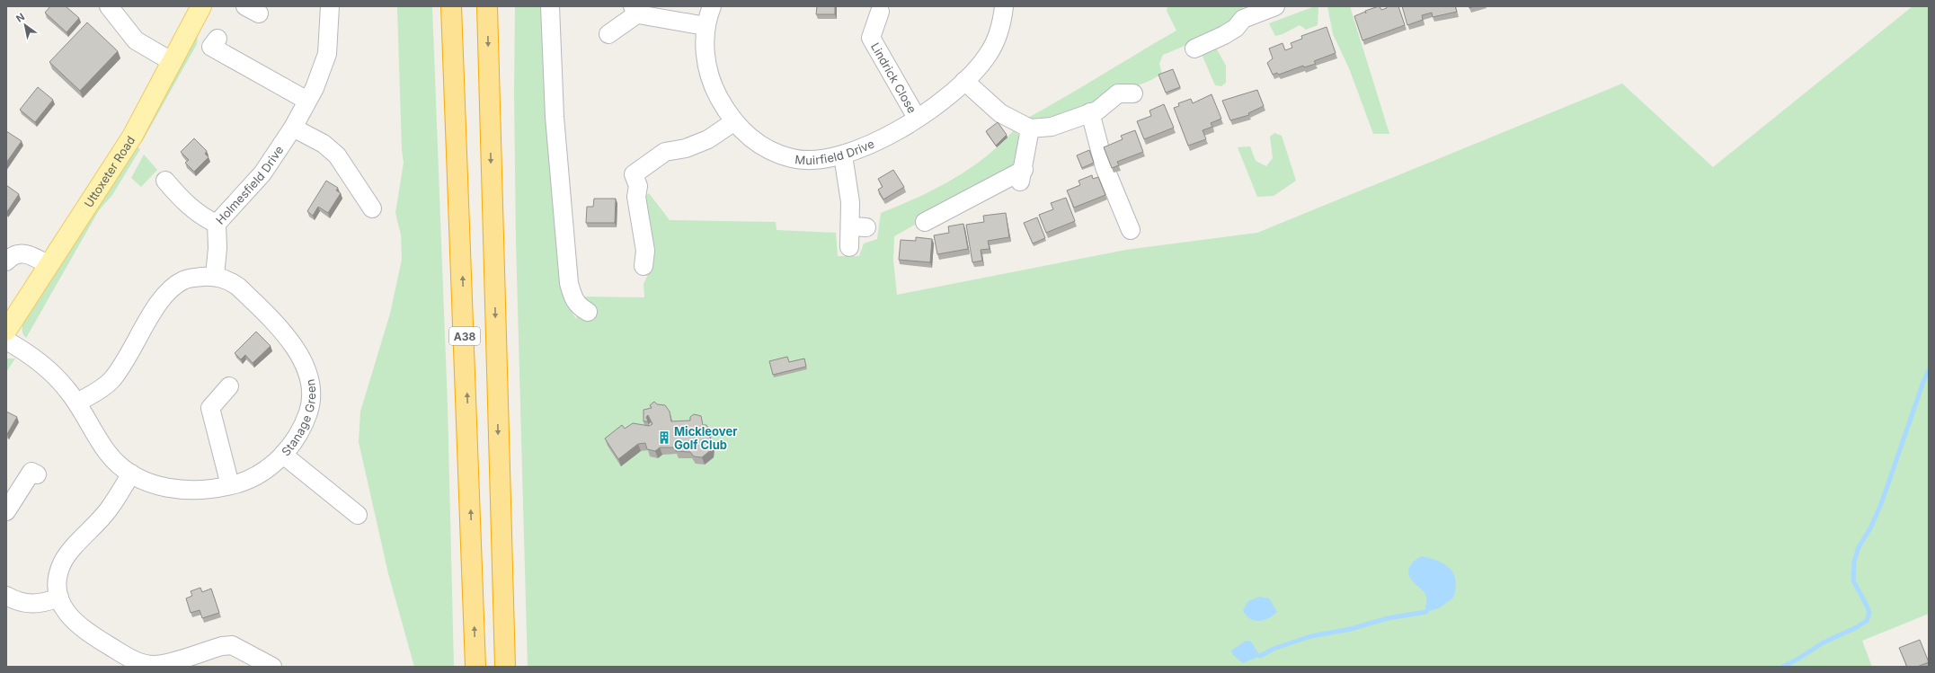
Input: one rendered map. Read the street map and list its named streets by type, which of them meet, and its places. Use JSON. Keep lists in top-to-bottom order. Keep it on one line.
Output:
{"streets":{"highway":["A38"],"main road":["Uttoxeter Road"],"street":["Lindrick Close","Muirfield Drive","Holmesfield Drive","Stanage Green"]},"crossings":[["Lindrick Close","Muirfield Drive"],["Holmesfield Drive","Stanage Green"]],"places":{"building":["Mickleover Golf Club"]},"north":"top left"}
